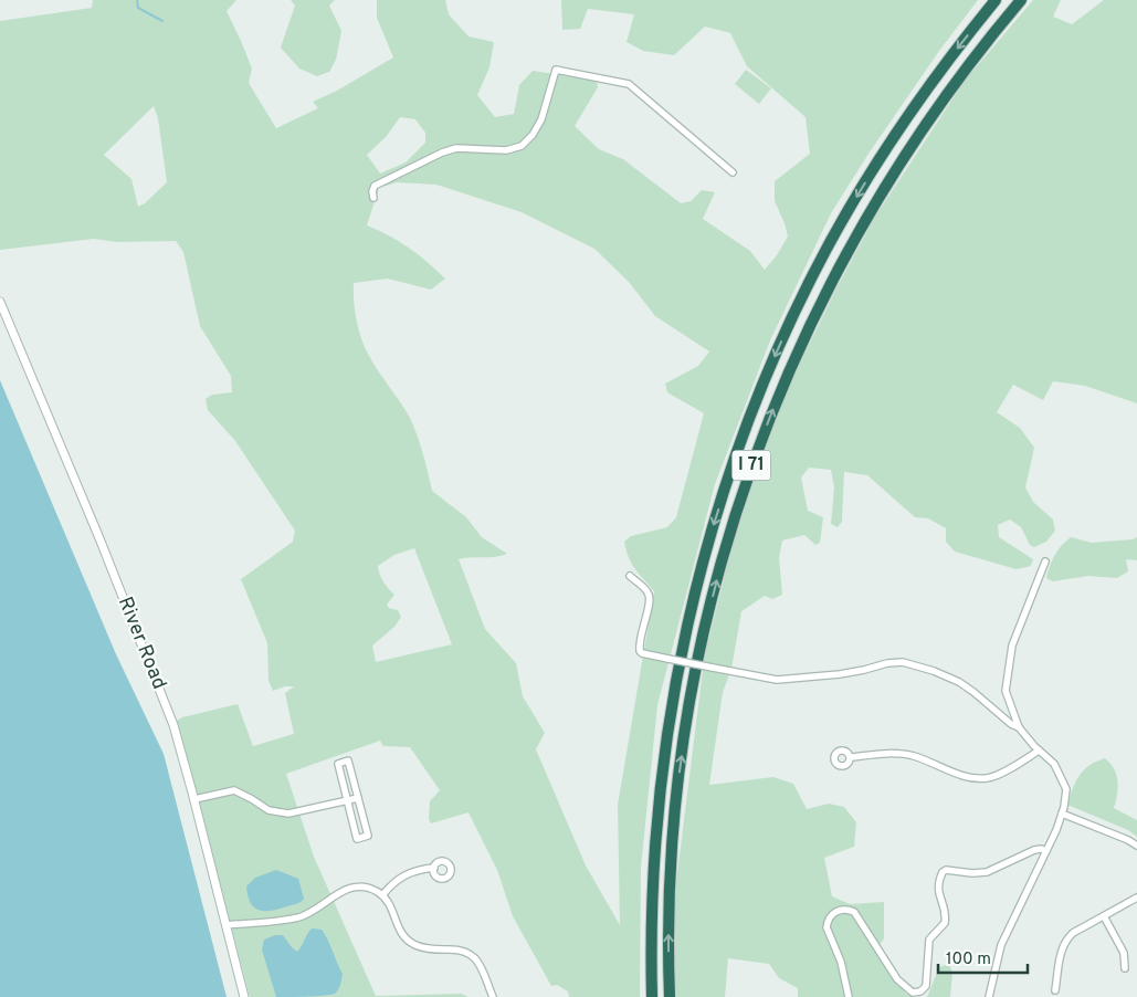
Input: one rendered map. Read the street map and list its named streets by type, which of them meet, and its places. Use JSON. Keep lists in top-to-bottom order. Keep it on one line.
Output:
{"streets":{"highway":["I 71"],"street":["River Road"]},"scale_bar":"100 m"}
